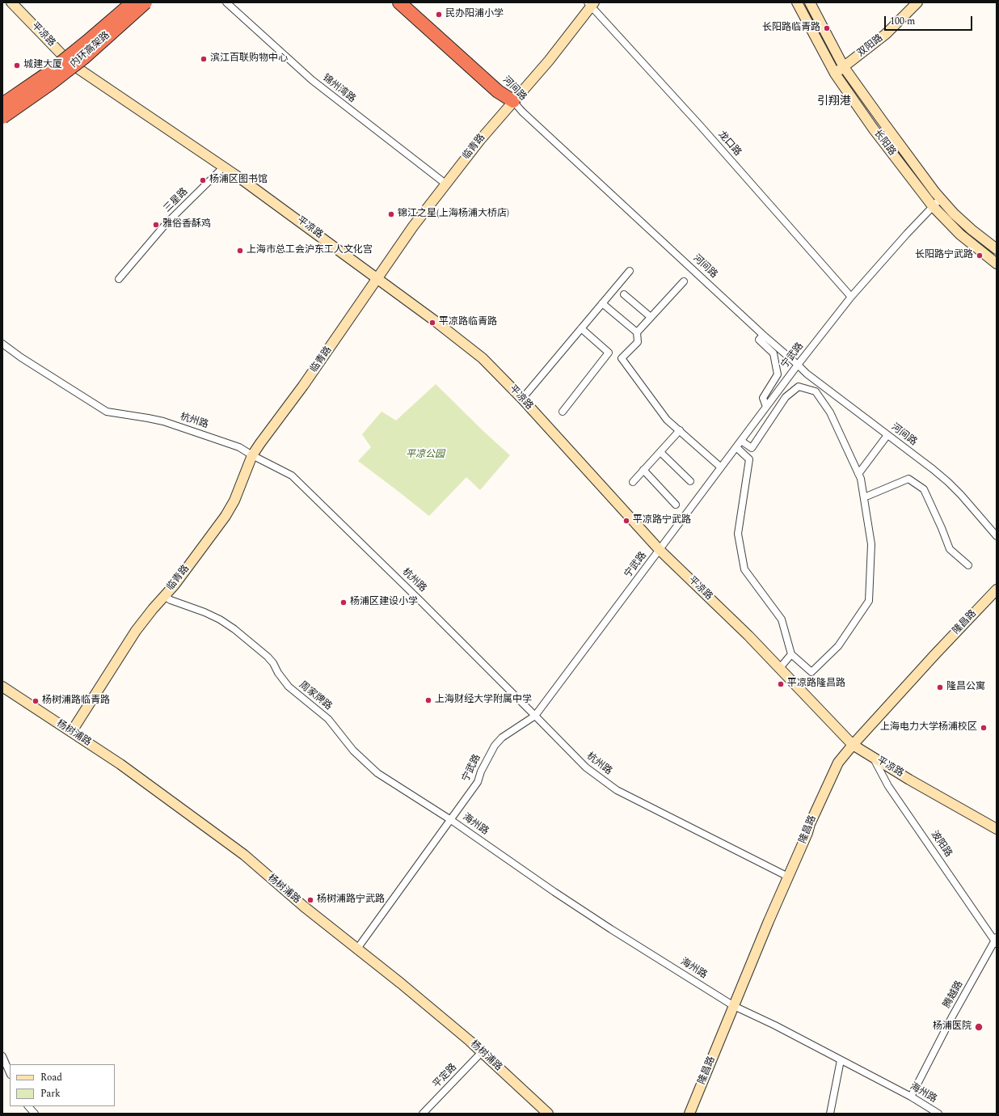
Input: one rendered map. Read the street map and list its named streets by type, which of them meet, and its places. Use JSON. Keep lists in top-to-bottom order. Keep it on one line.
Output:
{"streets":{"highway":["内环高架路"],"main road":["平凉路","双阳路","长阳路","临青路","隆昌路","杨树浦路"],"street":["锦州湾路","河间路","龙口路","三星路","宁武路","杭州路","周家牌路","海州路","波阳路","腾越路","平定路"]},"crossings":[["平凉路","临青路"],["平凉路","三星路"],["平凉路","宁武路"],["平凉路","隆昌路"],["平凉路","波阳路"],["双阳路","长阳路"],["锦州湾路","临青路"],["河间路","临青路"],["河间路","宁武路"],["长阳路","宁武路"],["龙口路","临青路"],["龙口路","宁武路"],["临青路","杭州路"],["临青路","周家牌路"],["临青路","杨树浦路"],["宁武路","杭州路"],["宁武路","周家牌路"],["宁武路","杨树浦路"],["宁武路","海州路"],["杭州路","隆昌路"],["隆昌路","海州路"],["周家牌路","海州路"],["杨树浦路","平定路"],["海州路","腾越路"],["波阳路","腾越路"]],"districts":["引翔港"],"parks":["平凉公园"],"places":["民办阳浦小学","长阳路临青路","滨江百联购物中心","城建大厦","杨浦区图书馆","锦江之星(上海杨浦大桥店)","雅俗香酥鸡","上海市总工会沪东工人文化宫","长阳路宁武路","平凉路临青路","平凉路宁武路","杨浦区建设小学","平凉路隆昌路","隆昌公寓","上海财经大学附属中学","杨树浦路临青路","上海电力大学杨浦校区","杨树浦路宁武路","杨浦医院"],"legend":["Road","Park"],"scale_bar":"100 m"}
